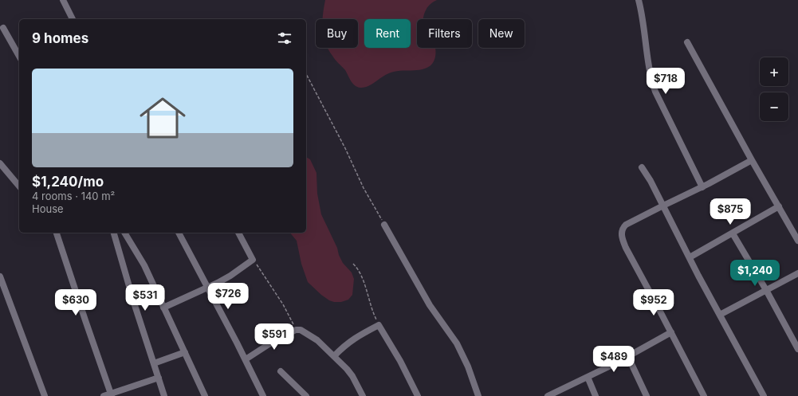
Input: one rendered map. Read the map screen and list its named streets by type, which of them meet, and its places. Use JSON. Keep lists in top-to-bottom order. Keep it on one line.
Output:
{"page":{"chip":["Buy","Rent","Filters","New"],"heading":"9 homes","map_buttons":["+","−"],"list":[{"name":"$1,240/mo","note":"4 rooms · 140 m² · House"}],"price":["$718","$875","$1,240","$726","$531","$630","$952","$591","$489"]}}
